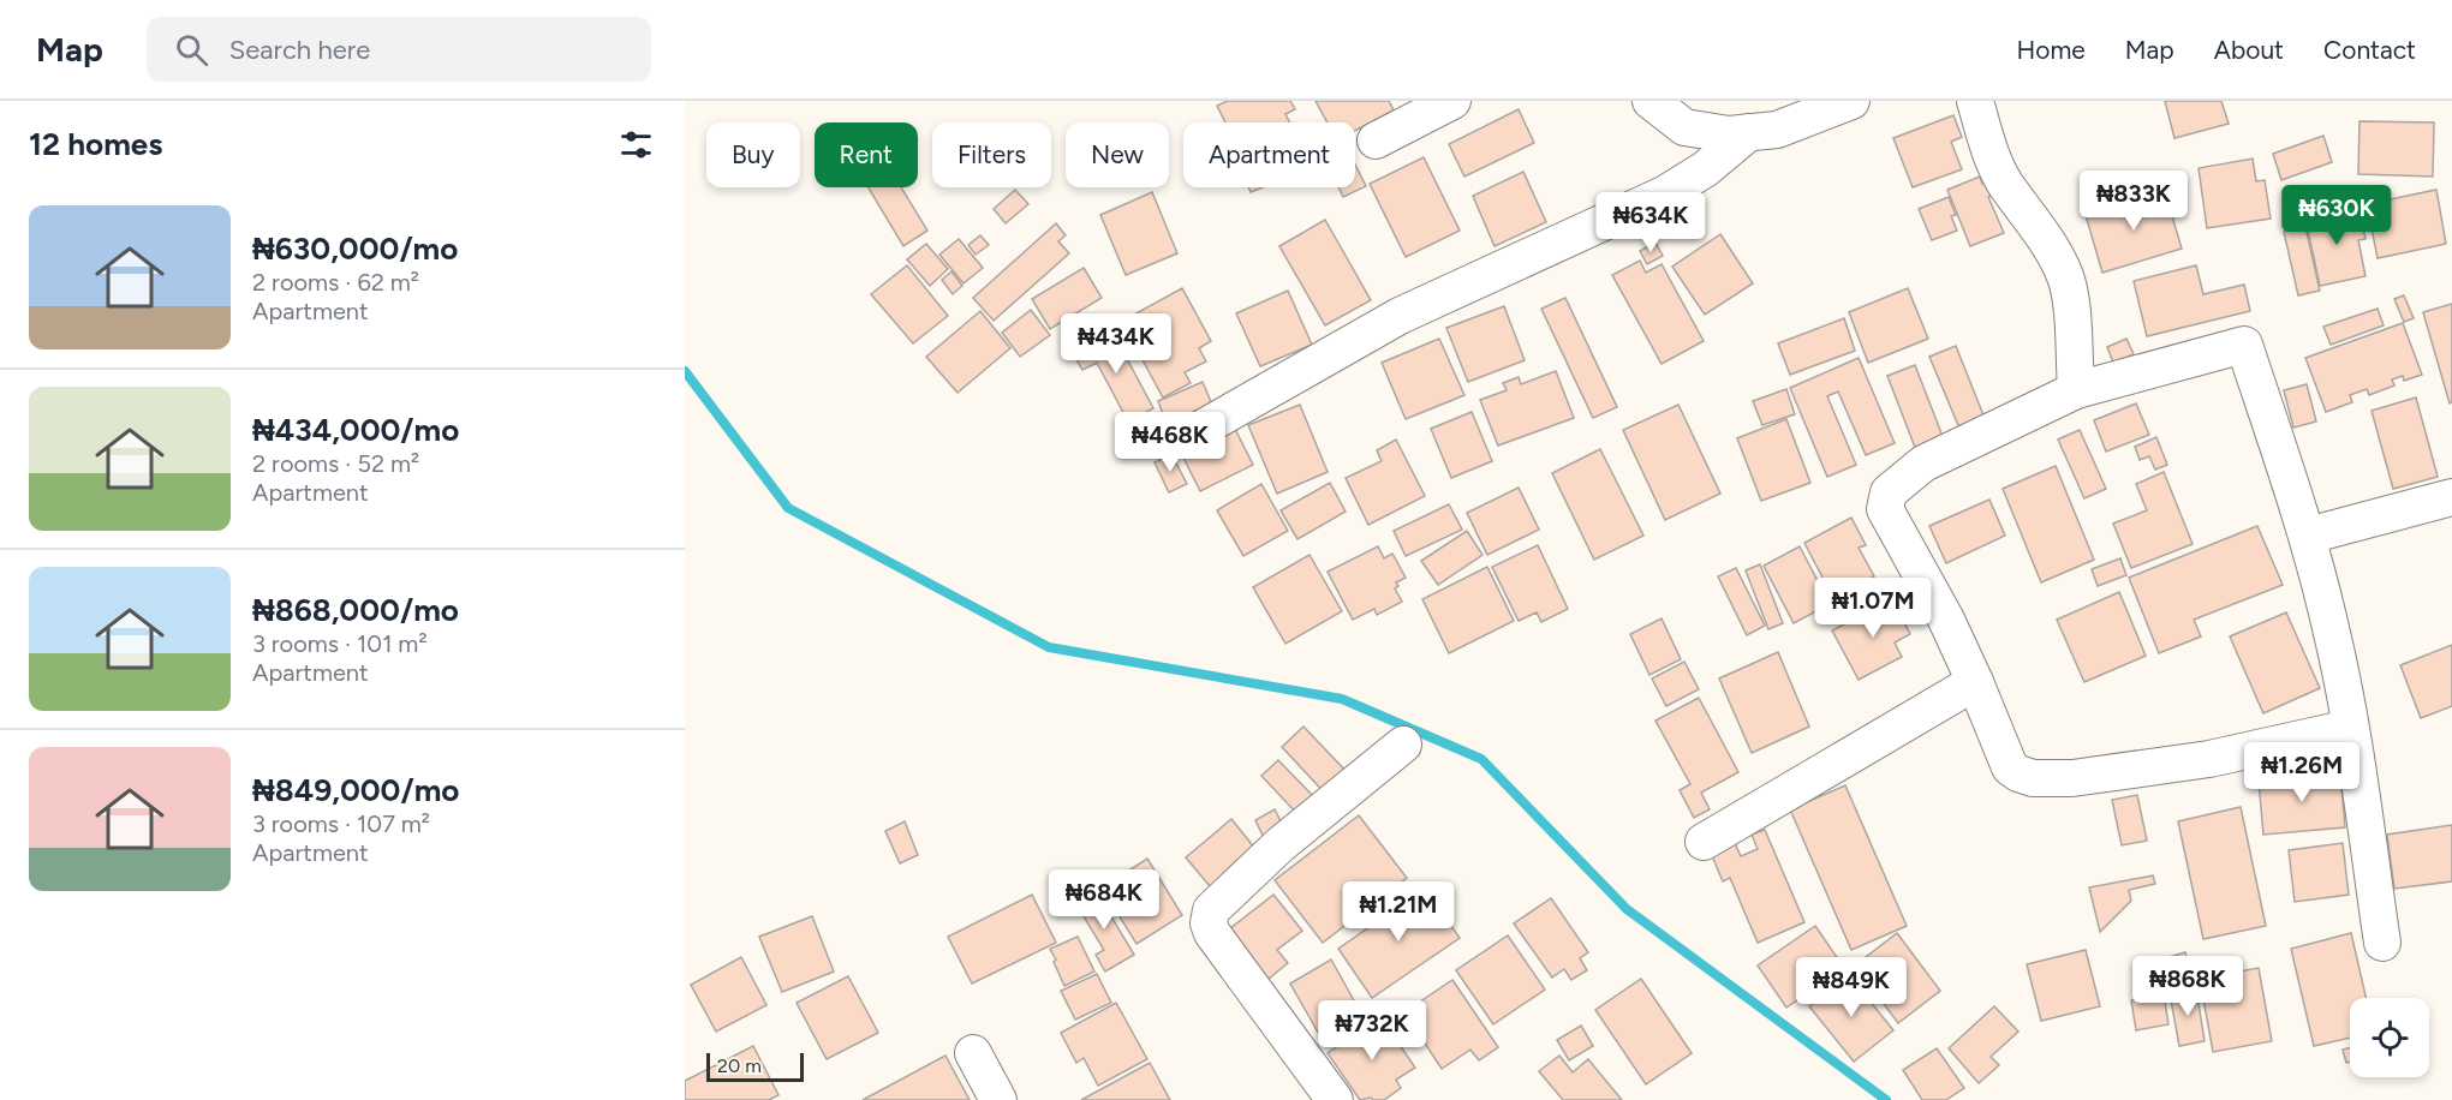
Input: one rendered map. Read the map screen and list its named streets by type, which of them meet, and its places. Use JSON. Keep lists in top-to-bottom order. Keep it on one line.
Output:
{"scale_bar":"20 m","page":{"header":"Map","search":"Search here","nav":["Home","Map","About","Contact"],"heading":"12 homes","chip":["Buy","Rent","Filters","New","Apartment"],"price":["₦833K","₦630K","₦634K","₦434K","₦468K","₦1.07M","₦1.26M","₦684K","₦1.21M","₦868K","₦849K","₦732K"],"list":[{"name":"₦630,000/mo","note":"2 rooms · 62 m² · Apartment"},{"name":"₦434,000/mo","note":"2 rooms · 52 m² · Apartment"},{"name":"₦868,000/mo","note":"3 rooms · 101 m² · Apartment"},{"name":"₦849,000/mo","note":"3 rooms · 107 m² · Apartment"}],"scale":"20 m"}}
